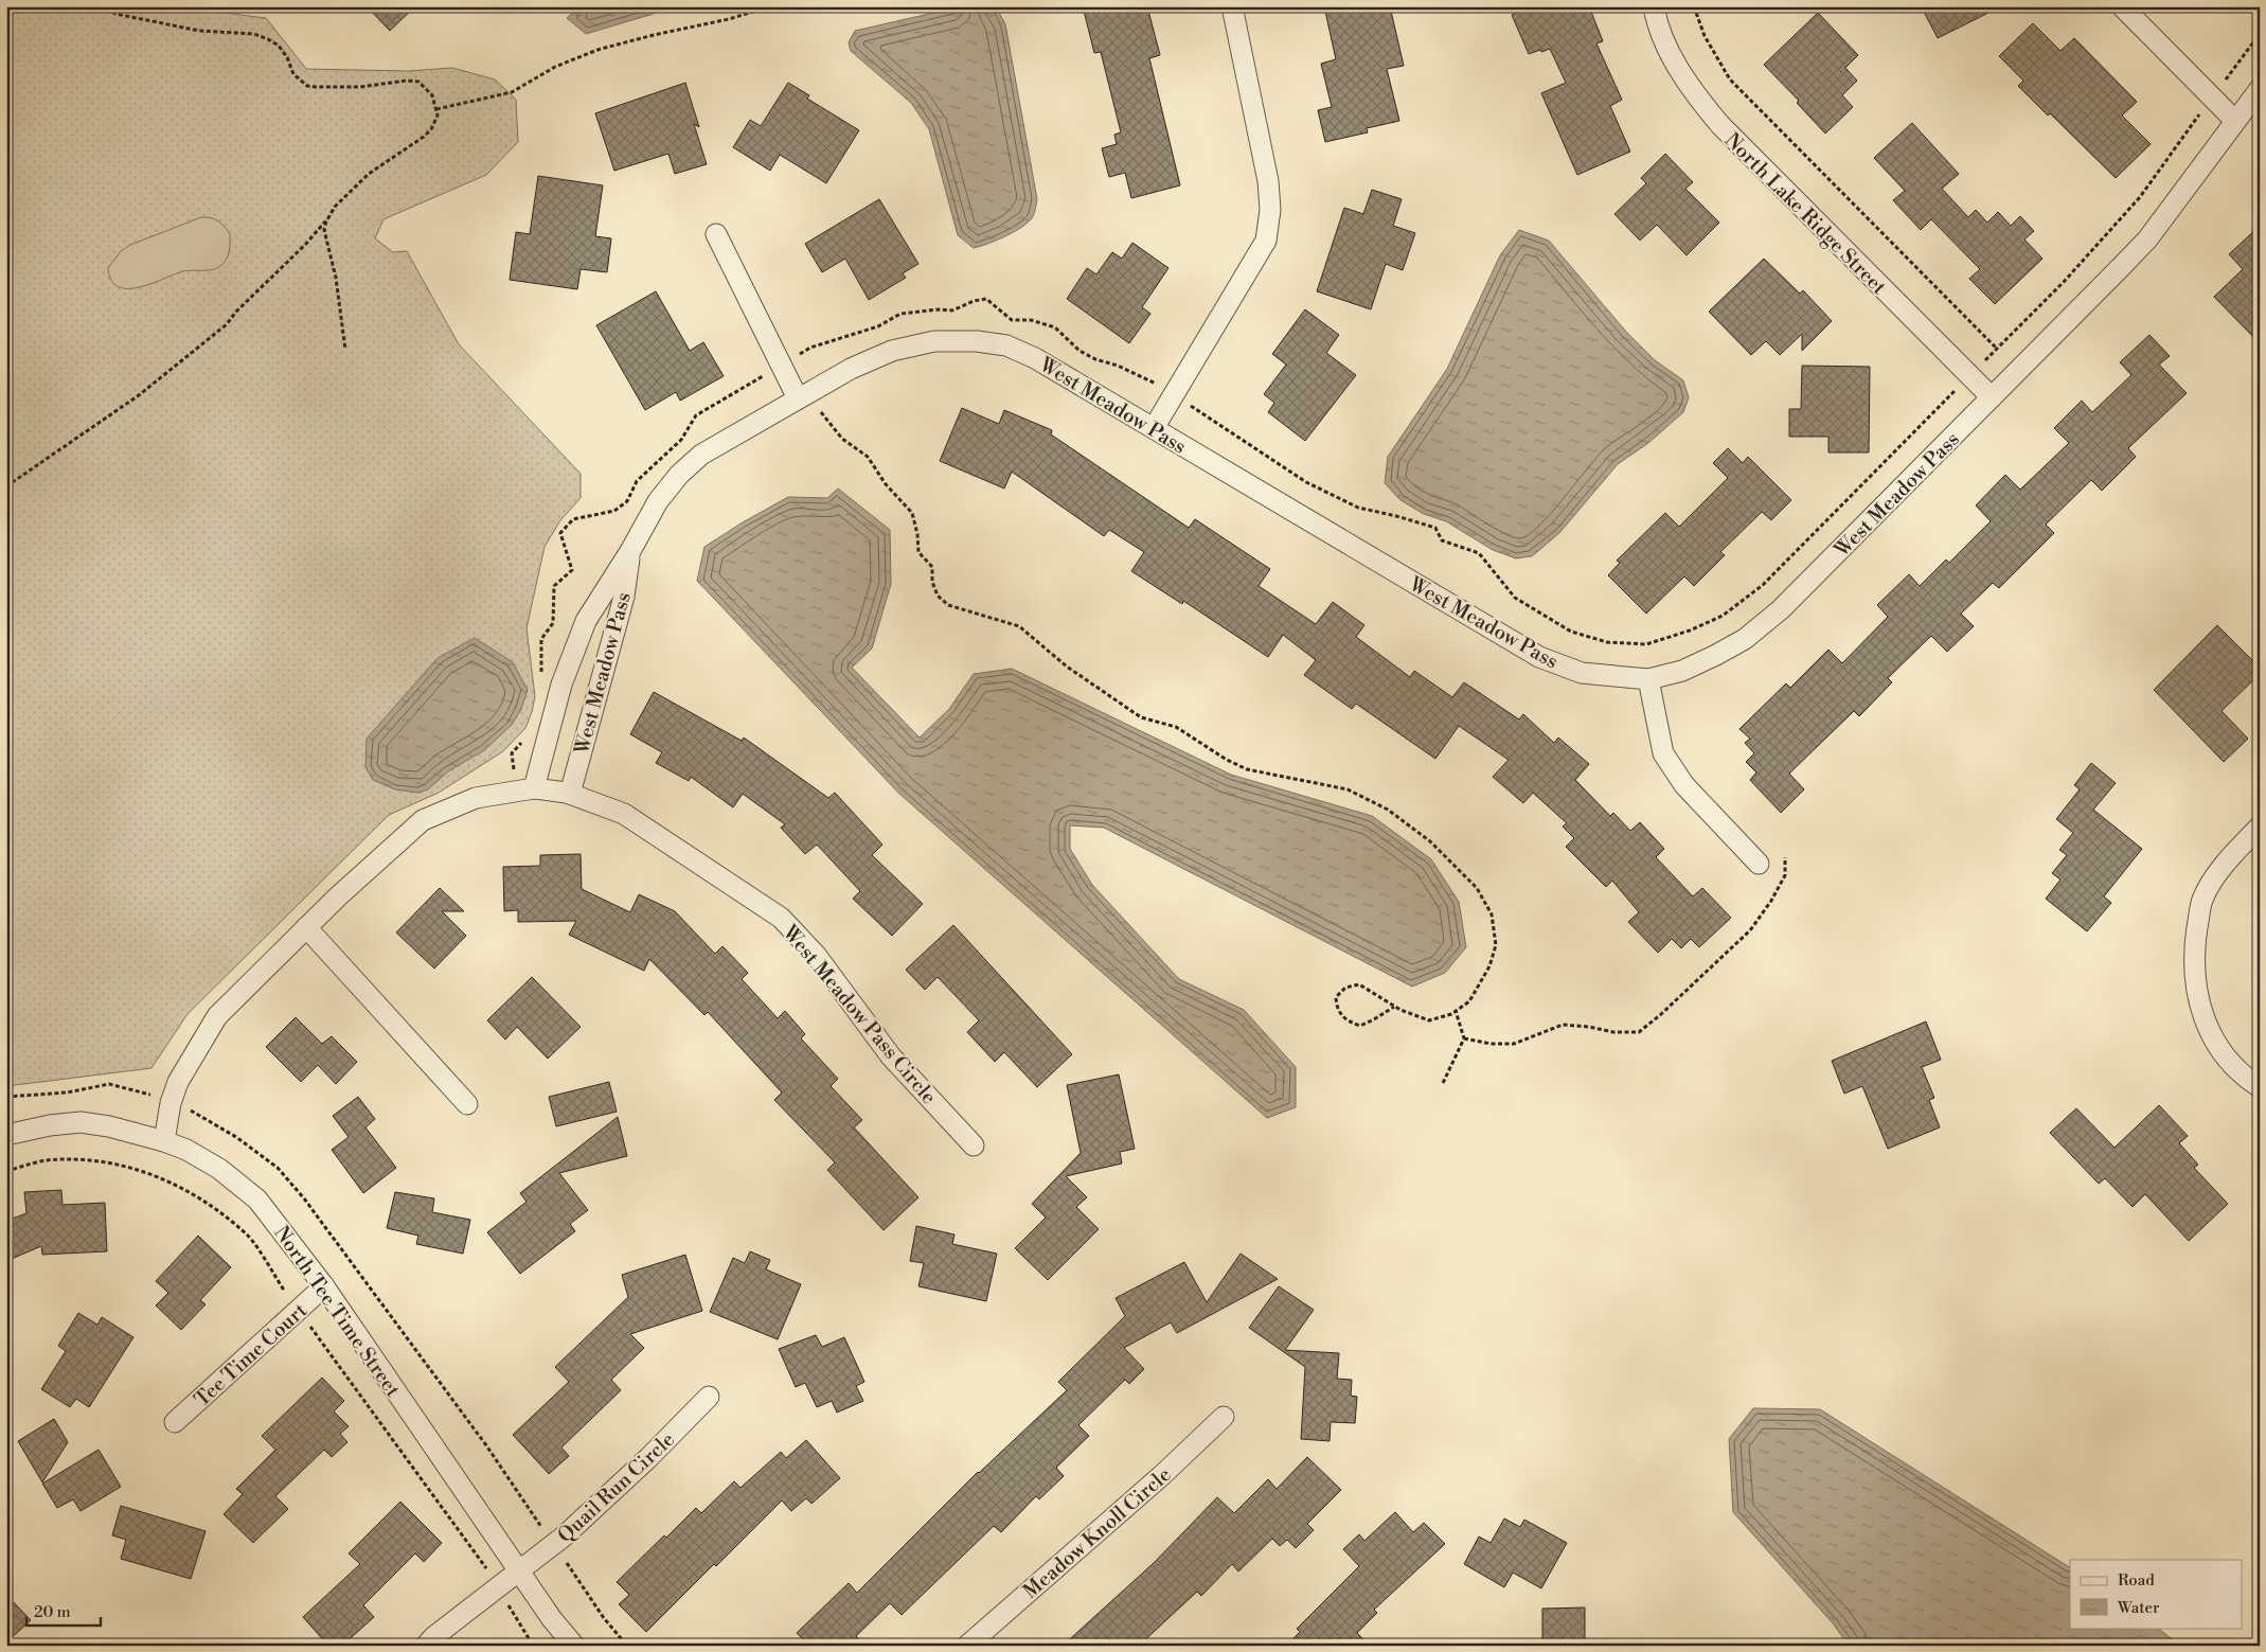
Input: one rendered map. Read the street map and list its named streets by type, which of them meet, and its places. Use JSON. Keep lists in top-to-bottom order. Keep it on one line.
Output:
{"streets":{"street":["North Lake Ridge Street","West Meadow Pass","West Meadow Pass Circle","North Tee Time Street","Tee Time Court","Quail Run Circle","Meadow Knoll Circle"]},"crossings":[["North Lake Ridge Street","West Meadow Pass"],["West Meadow Pass","West Meadow Pass Circle"],["West Meadow Pass Circle","North Tee Time Street"],["North Tee Time Street","Tee Time Court"],["North Tee Time Street","Quail Run Circle"]],"legend":["Road","Water"],"scale_bar":"20 m"}
